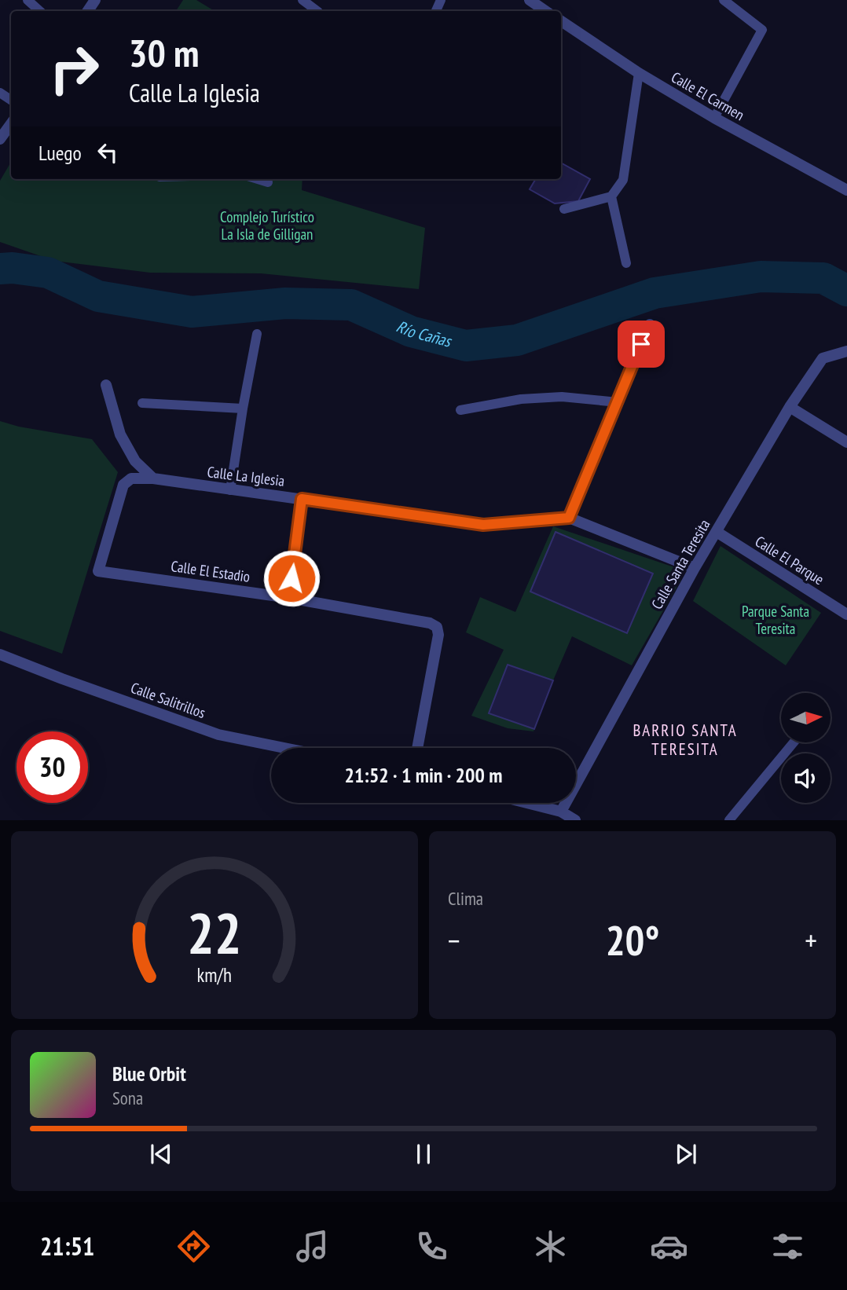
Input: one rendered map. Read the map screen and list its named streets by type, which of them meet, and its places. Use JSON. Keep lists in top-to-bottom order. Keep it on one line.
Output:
{"streets":{"street":["Calle El Carmen","Calle La Iglesia","Calle El Parque","Calle Santa Teresita","Calle El Estadio","Calle Salitrillos"]},"crossings":[["Calle La Iglesia","Calle Santa Teresita"],["Calle La Iglesia","Calle El Estadio"],["Calle El Parque","Calle Santa Teresita"]],"districts":["BARRIO SANTA TERESITA"],"water":["Río Cañas"],"parks":["Complejo Turístico La Isla de Gilligan","Parque Santa Teresita"],"north":"right","page":{"turn":["30 m","Calle La Iglesia"],"then":"Luego","limit":"30","trip":"21:52 · 1 min · 200 m","tile":"Clima","heat":["−","20°","+"],"song":["Blue Orbit","Sona"],"tabs":"21:51","gauge":["22","km/h"]}}
